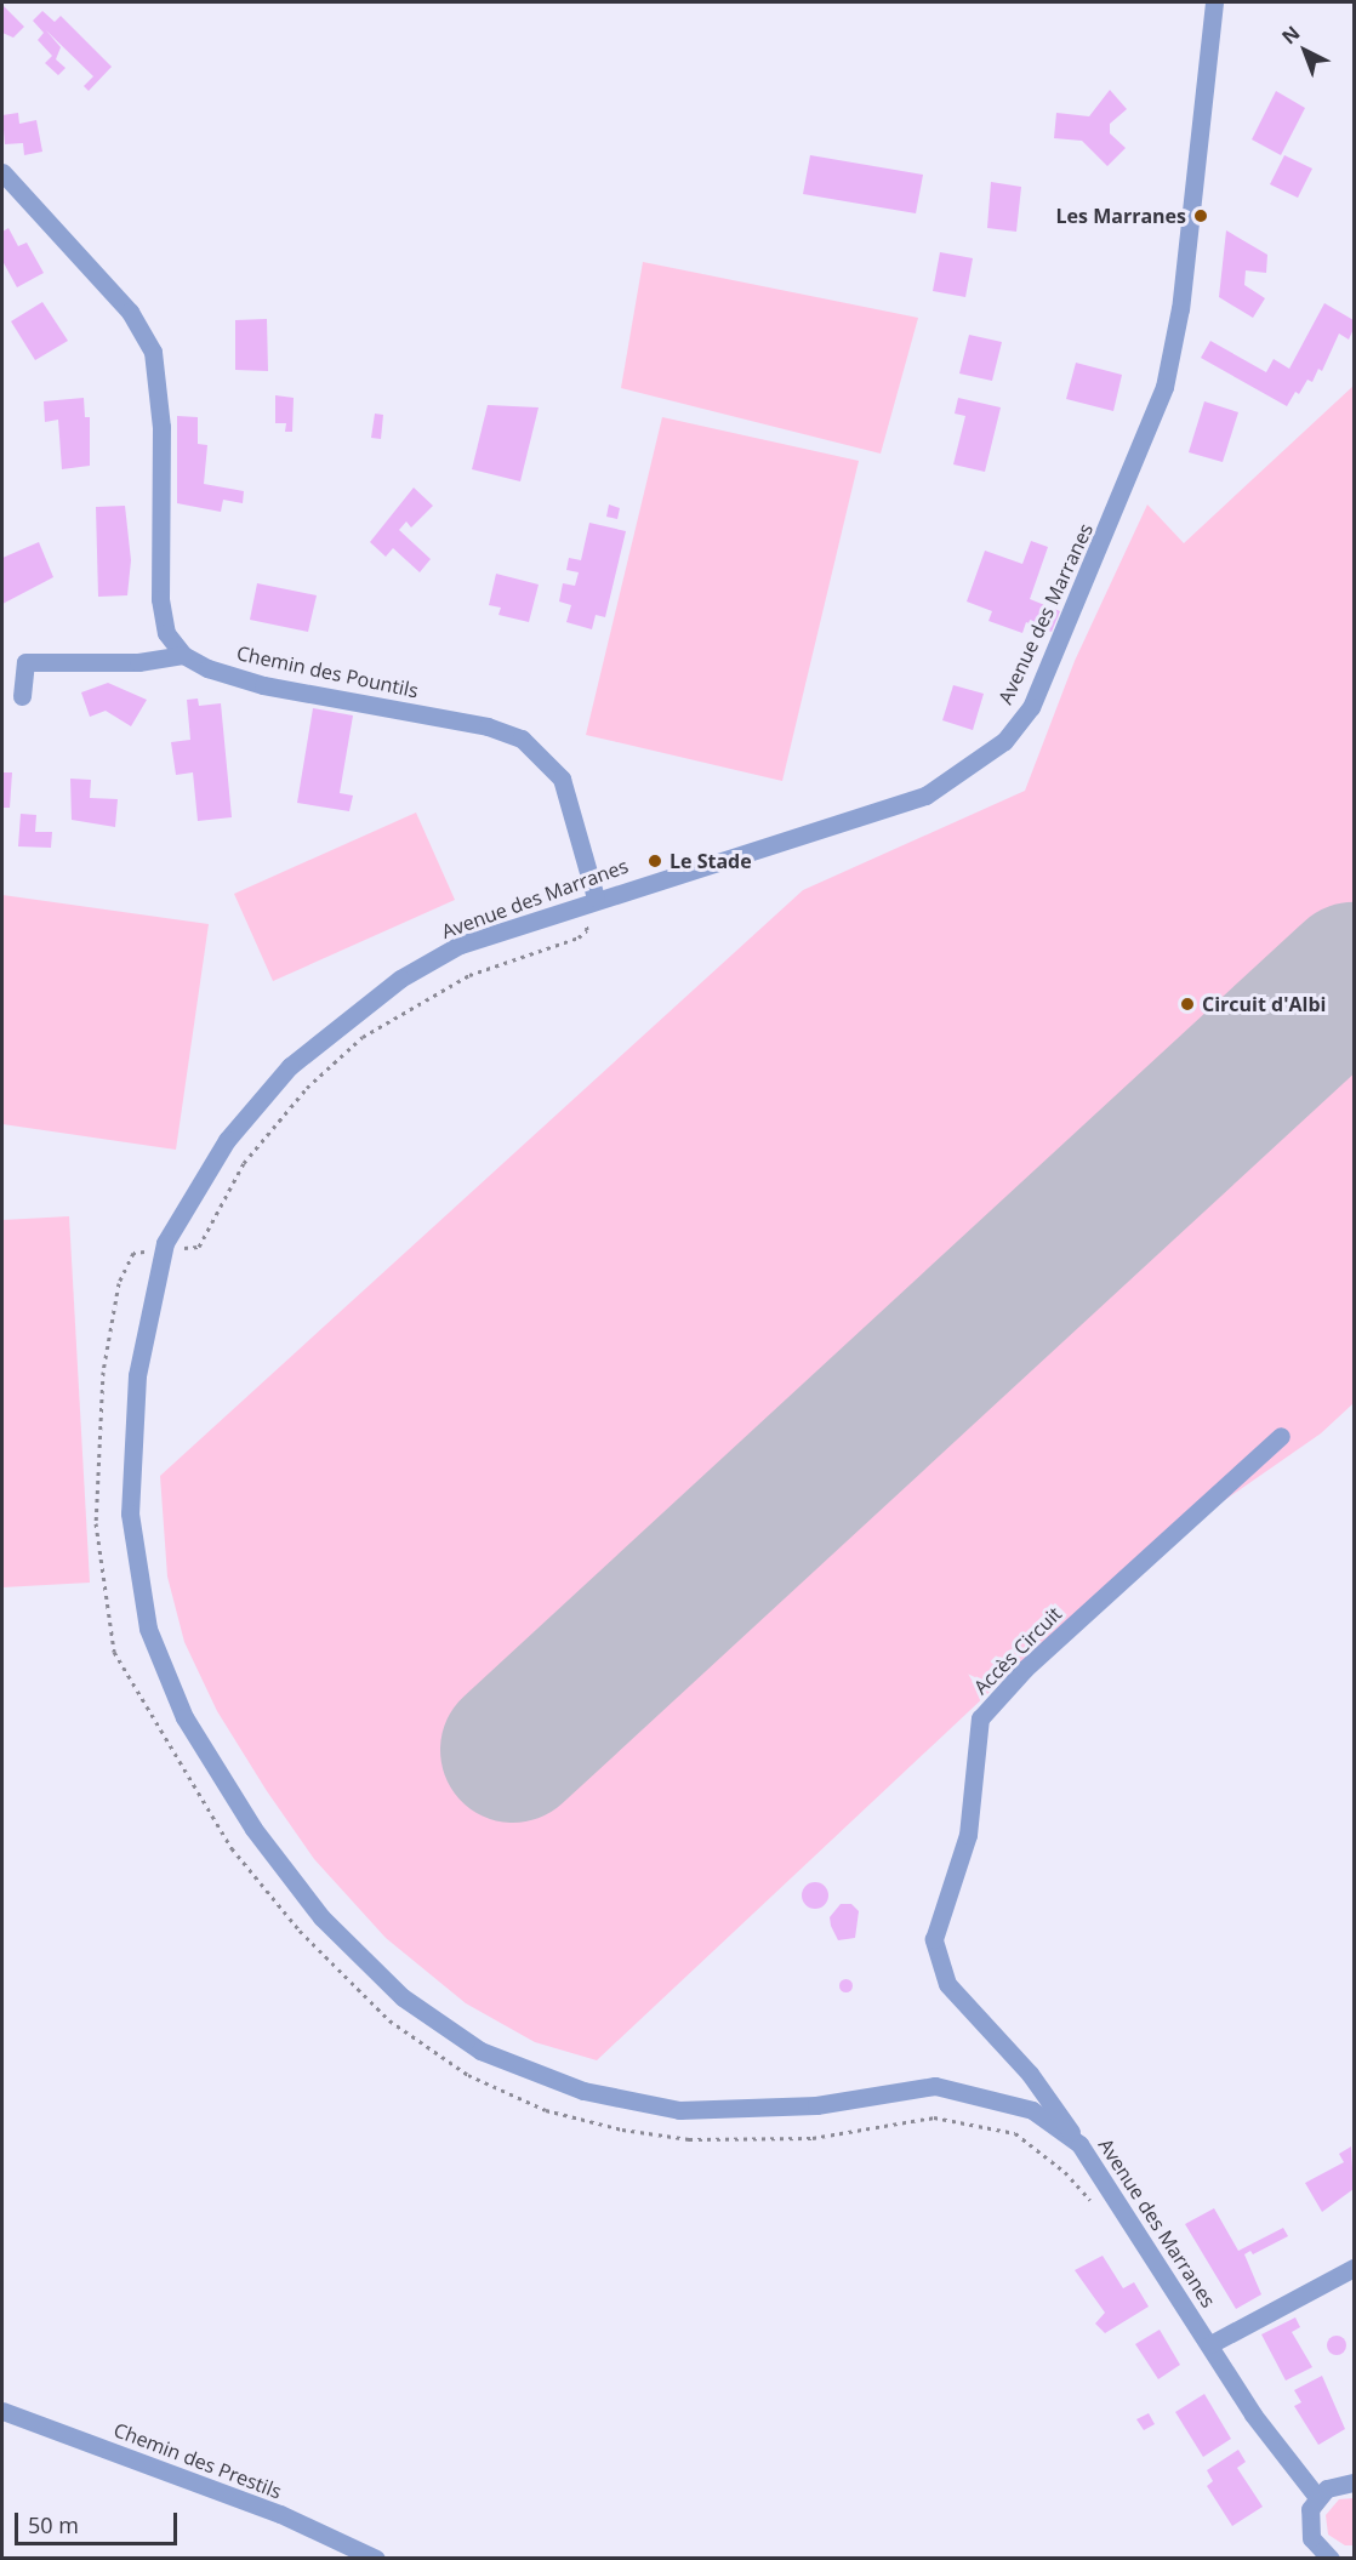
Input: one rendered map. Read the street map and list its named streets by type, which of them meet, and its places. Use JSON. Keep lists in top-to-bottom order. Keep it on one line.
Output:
{"streets":{"street":["Avenue des Marranes","Chemin des Pountils","Accès Circuit","Chemin des Prestils"]},"crossings":[["Avenue des Marranes","Chemin des Pountils"],["Avenue des Marranes","Accès Circuit"]],"places":["Les Marranes","Le Stade","Circuit d'Albi"],"scale_bar":"50 m","north":"top left"}
